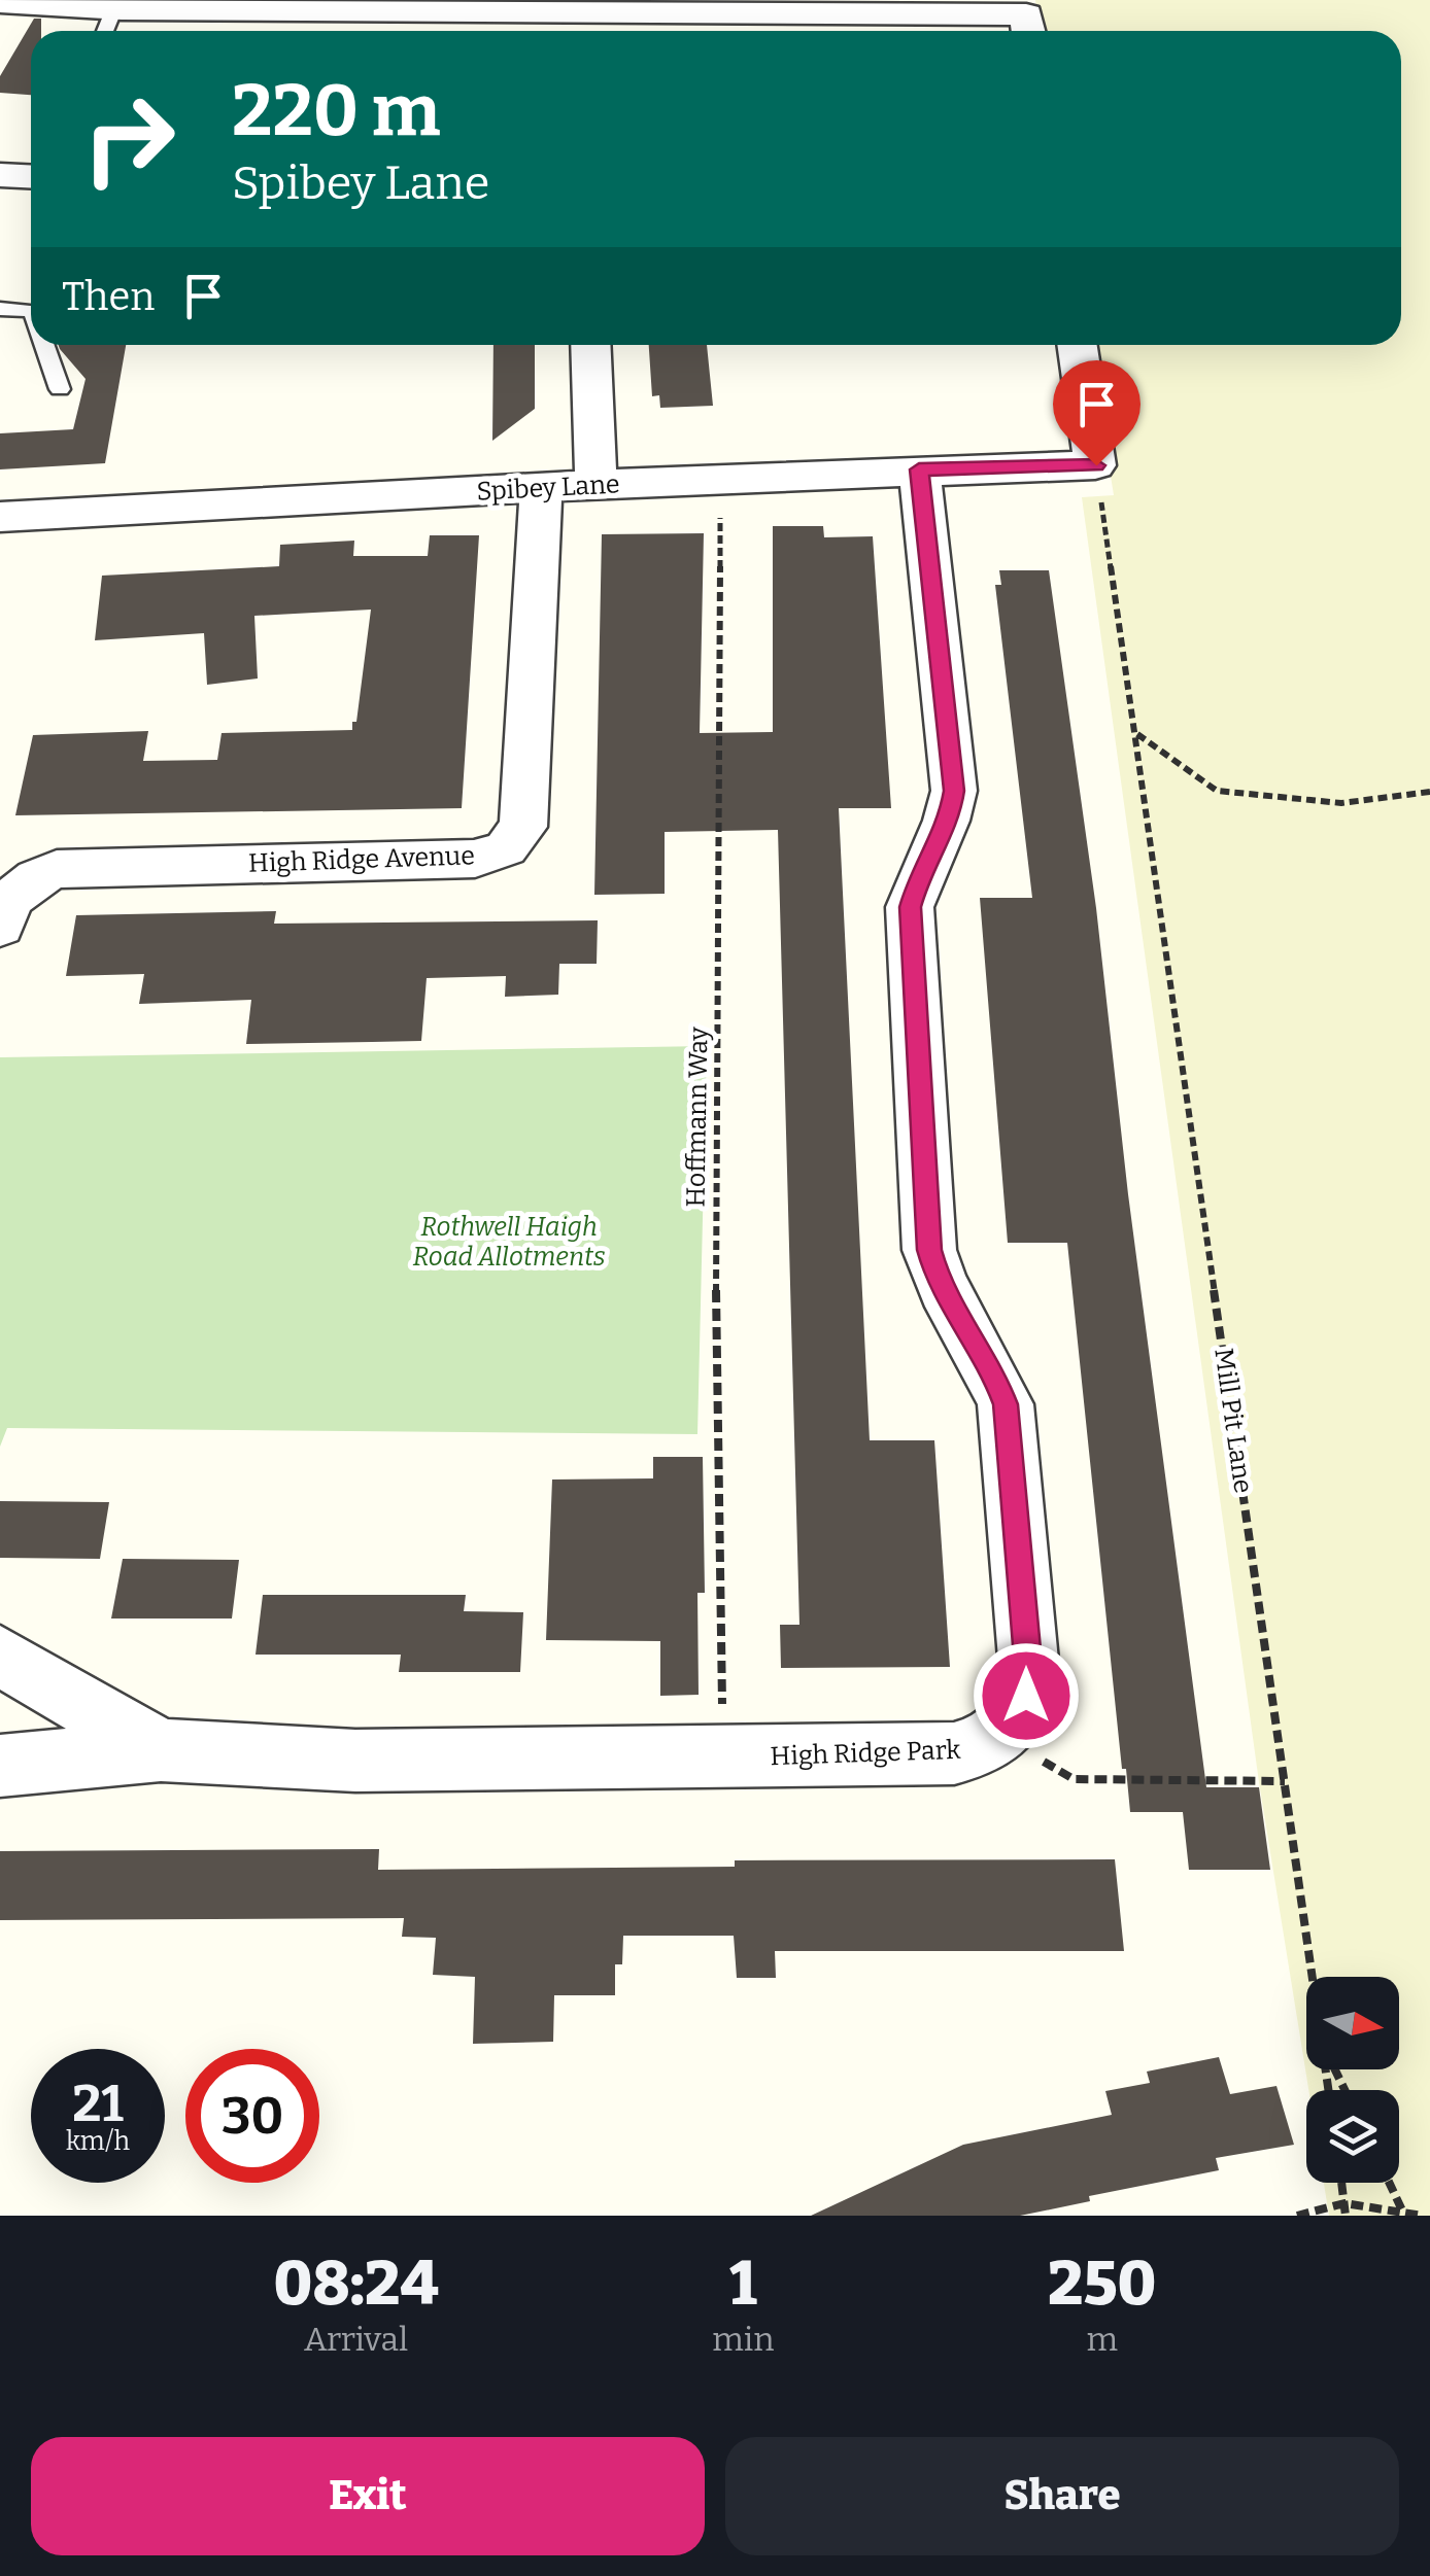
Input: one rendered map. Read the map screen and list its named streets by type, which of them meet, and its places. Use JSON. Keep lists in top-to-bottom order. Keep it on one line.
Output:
{"streets":{"street":["Spibey Lane","High Ridge Avenue","High Ridge Park"],"path":["Hoffmann Way","Mill Pit Lane"]},"crossings":[["Spibey Lane","High Ridge Avenue"],["Spibey Lane","Hoffmann Way"],["Spibey Lane","Mill Pit Lane"],["Hoffmann Way","High Ridge Park"]],"parks":["Rothwell Haigh Road Allotments"],"north":"right","page":{"turn":["220 m","Spibey Lane"],"then":"Then","speed":"21 km/h","limit":"30","eta":["08:24","Arrival","1","min","250","m"],"buttons":["Exit","Share"]}}
